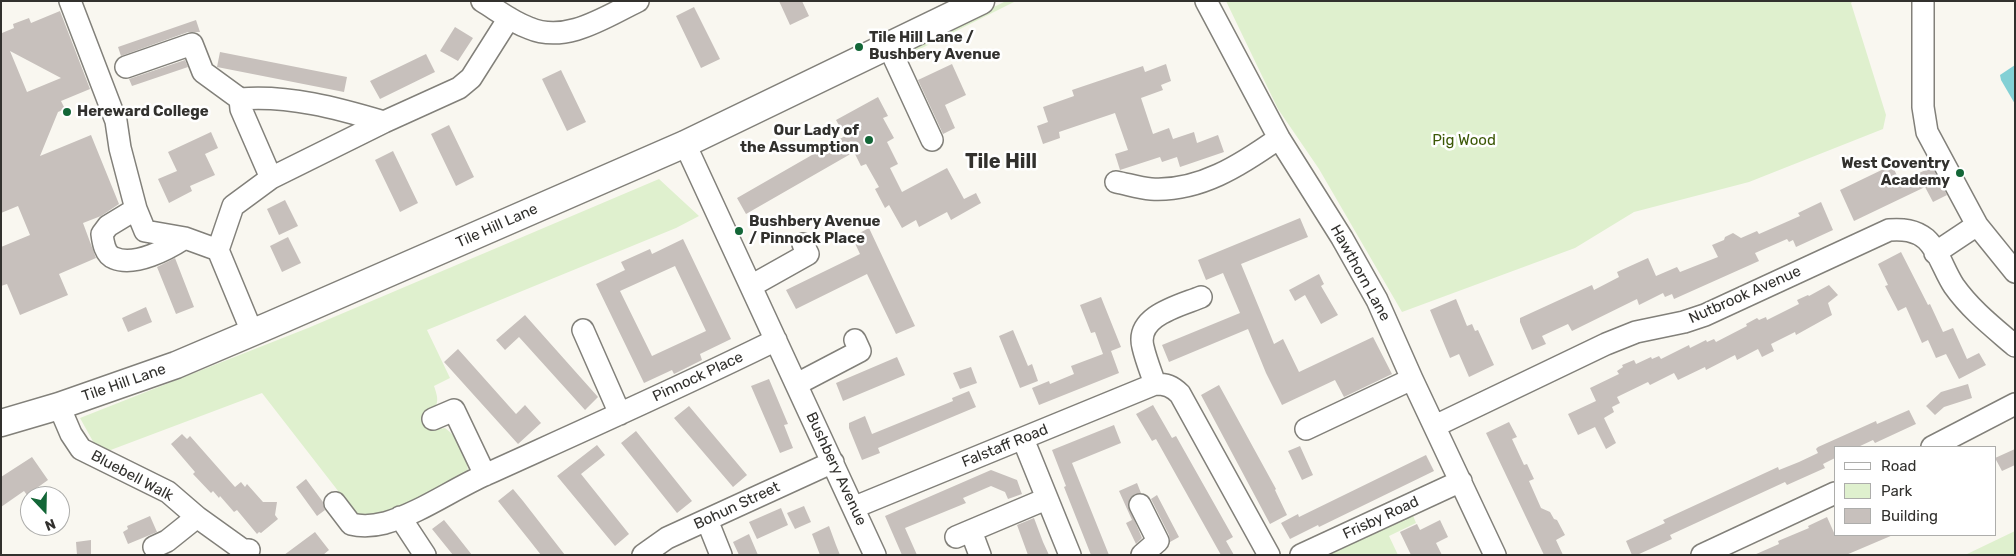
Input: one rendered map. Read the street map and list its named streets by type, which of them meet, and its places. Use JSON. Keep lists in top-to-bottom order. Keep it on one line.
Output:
{"streets":{"main road":["Tile Hill Lane"],"street":["Hawthorn Lane","Nutbrook Avenue","Pinnock Place","Falstaff Road","Bushbery Avenue","Bluebell Walk","Bohun Street","Frisby Road"]},"crossings":[["Tile Hill Lane","Bushbery Avenue"],["Tile Hill Lane","Bluebell Walk"],["Hawthorn Lane","Nutbrook Avenue"],["Hawthorn Lane","Frisby Road"],["Pinnock Place","Bushbery Avenue"],["Falstaff Road","Bushbery Avenue"],["Bushbery Avenue","Bohun Street"]],"districts":["Tile Hill"],"parks":["Pig Wood"],"places":["Tile Hill Lane / Bushbery Avenue","Hereward College","Our Lady of the Assumption","West Coventry Academy","Bushbery Avenue / Pinnock Place"],"legend":["Road","Park","Building"],"north":"bottom"}
